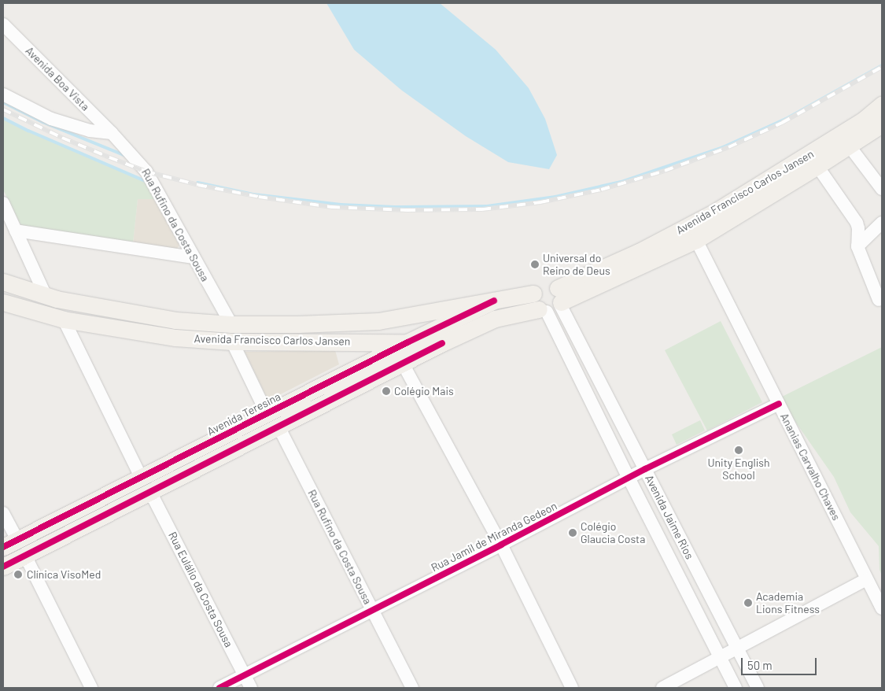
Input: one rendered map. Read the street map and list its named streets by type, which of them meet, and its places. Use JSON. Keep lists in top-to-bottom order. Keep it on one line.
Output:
{"streets":{"main road":["Avenida Francisco Carlos Jansen","Avenida Teresina"],"street":["Avenida Boa Vista","Rua Rufino da Costa Sousa","Ananias Carvalho Chaves","Avenida Jaime Rios","Rua Jamil de Miranda Gedeon","Rua Eulálio da Costa Sousa"]},"crossings":[["Avenida Boa Vista","Rua Rufino da Costa Sousa"],["Avenida Francisco Carlos Jansen","Rua Rufino da Costa Sousa"],["Avenida Francisco Carlos Jansen","Avenida Teresina"],["Avenida Francisco Carlos Jansen","Ananias Carvalho Chaves"],["Avenida Francisco Carlos Jansen","Avenida Jaime Rios"],["Rua Rufino da Costa Sousa","Rua Jamil de Miranda Gedeon"],["Ananias Carvalho Chaves","Rua Jamil de Miranda Gedeon"],["Avenida Jaime Rios","Rua Jamil de Miranda Gedeon"],["Rua Jamil de Miranda Gedeon","Rua Eulálio da Costa Sousa"]],"places":["Universal do Reino de Deus","Colégio Mais","Unity English School","Colégio Glaucia Costa","Clínica VisoMed","Academia Lions Fitness"],"scale_bar":"50 m"}
